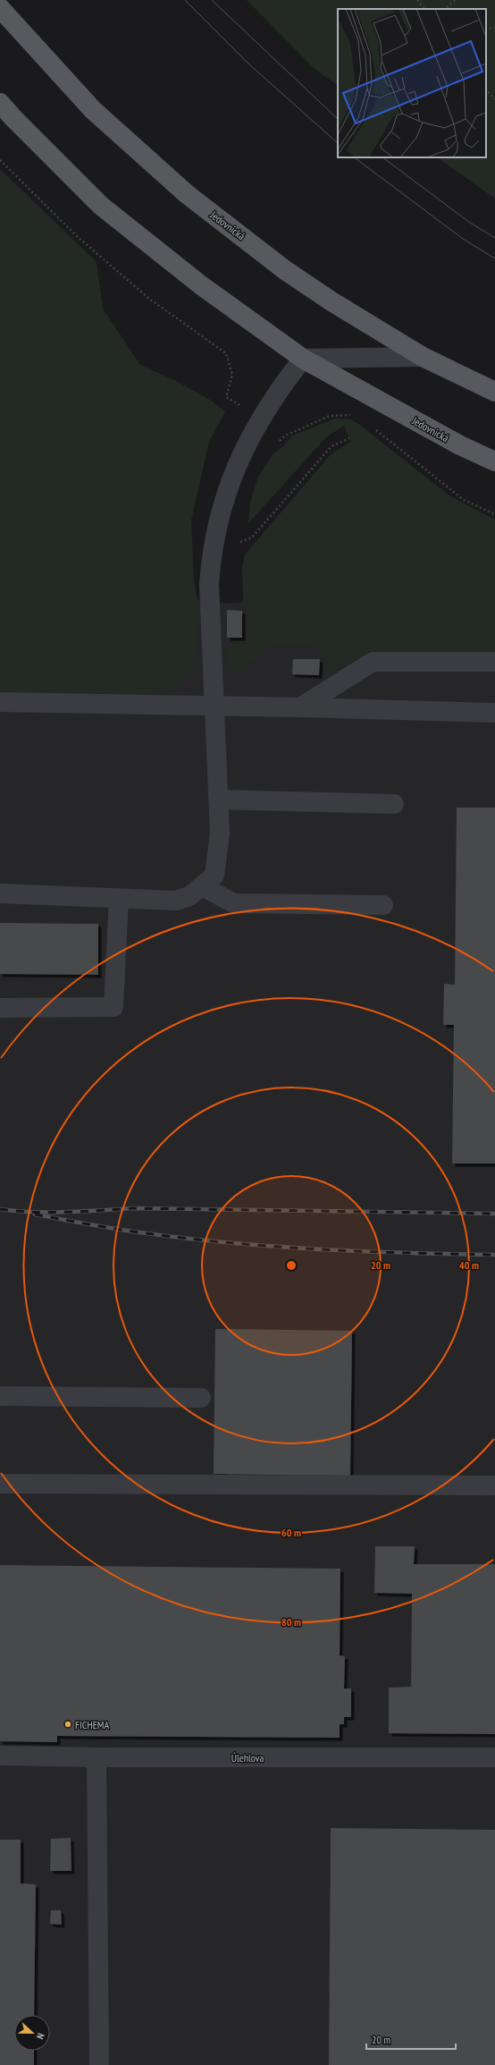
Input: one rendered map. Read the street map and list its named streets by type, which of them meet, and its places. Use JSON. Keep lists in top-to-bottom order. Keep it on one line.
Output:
{"streets":{"main road":["Jedovnická"],"street":["Úlehlova"]},"places":["FICHEMA"],"scale_bar":"20 m","north":"right","rings":["20 m","40 m","60 m","80 m"]}
